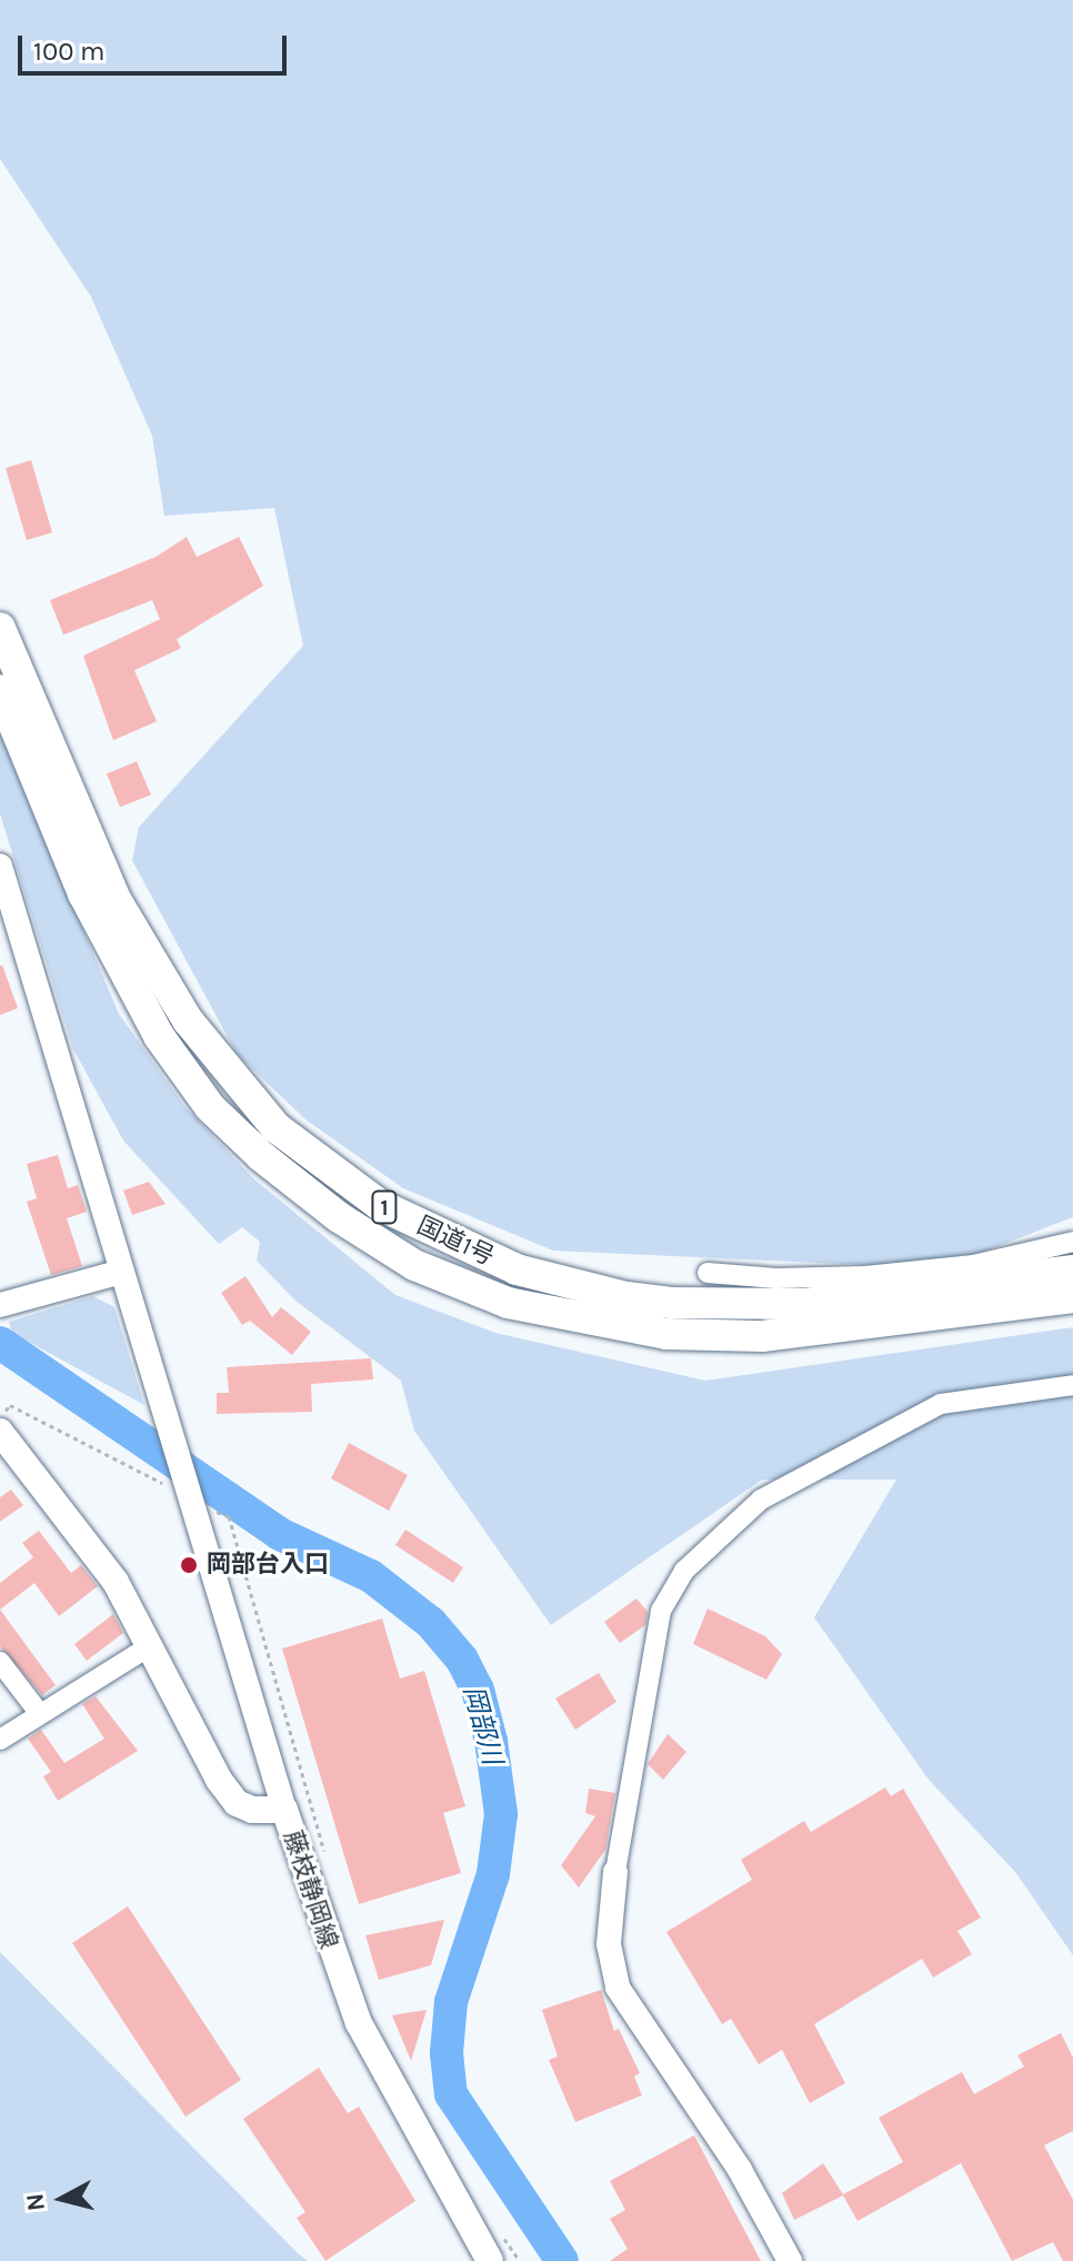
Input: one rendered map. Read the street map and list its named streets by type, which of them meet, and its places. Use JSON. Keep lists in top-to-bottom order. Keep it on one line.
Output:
{"streets":{"highway":["1","国道1号"],"main road":["藤枝静岡線"]},"water":["岡部川"],"places":["岡部台入口"],"scale_bar":"100 m","north":"left"}
